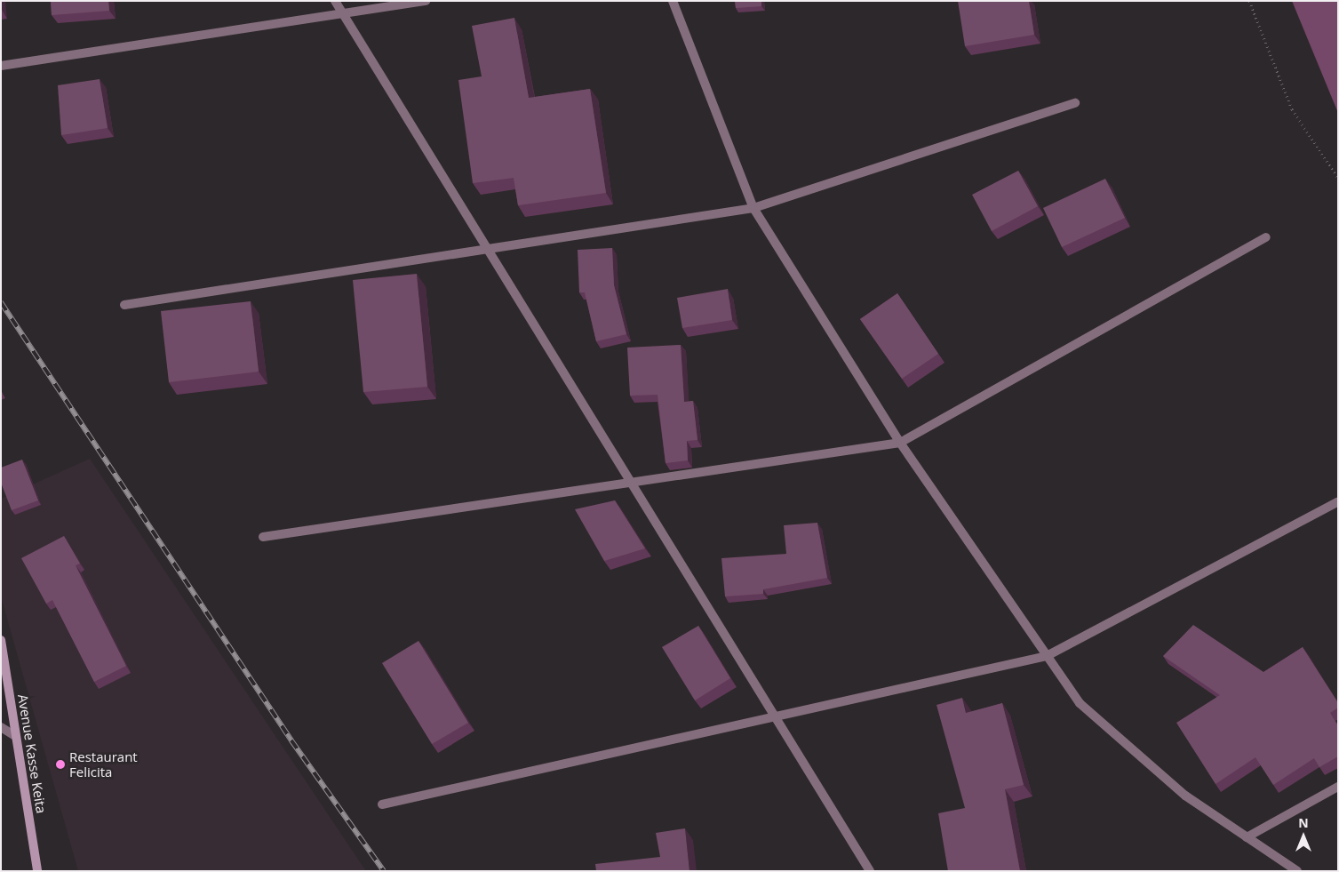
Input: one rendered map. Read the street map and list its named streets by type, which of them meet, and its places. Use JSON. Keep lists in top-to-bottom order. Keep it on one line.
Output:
{"streets":{"main road":["Avenue Kasse Keita"]},"places":["Restaurant Felicita"],"north":"top"}
